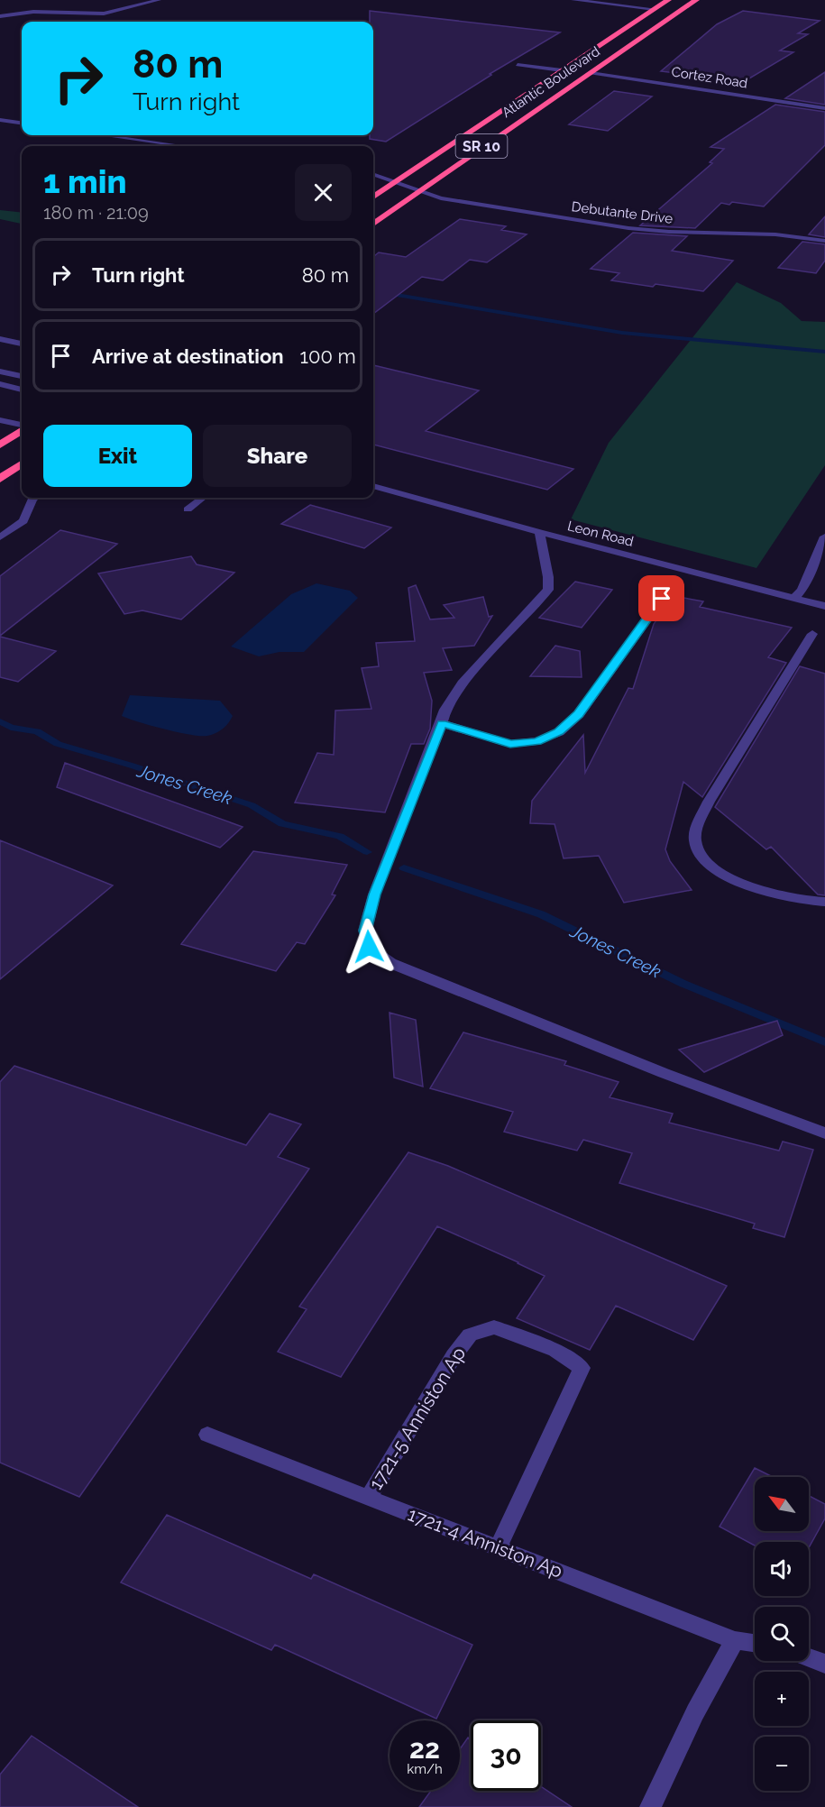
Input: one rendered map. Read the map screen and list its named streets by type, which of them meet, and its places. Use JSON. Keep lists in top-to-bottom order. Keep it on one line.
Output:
{"streets":{"highway":["Atlantic Boulevard","SR 10"],"street":["Cortez Road","Debutante Drive","Leon Road","1721-5 Anniston Ap","1721-4 Anniston Ap"]},"crossings":[["Cortez Road","Atlantic Boulevard"],["Atlantic Boulevard","Debutante Drive"],["1721-5 Anniston Ap","1721-4 Anniston Ap"]],"water":["Jones Creek"],"north":"top left","page":{"turn":["80 m","Turn right"],"heading":["1 min","180 m · 21:09"],"list":[{"name":"Turn right","value":"80 m"},{"name":"Arrive at destination","value":"100 m"}],"buttons":["Exit","Share"],"map_buttons":["+","−"],"speed":"22 km/h","limit":"30"}}
